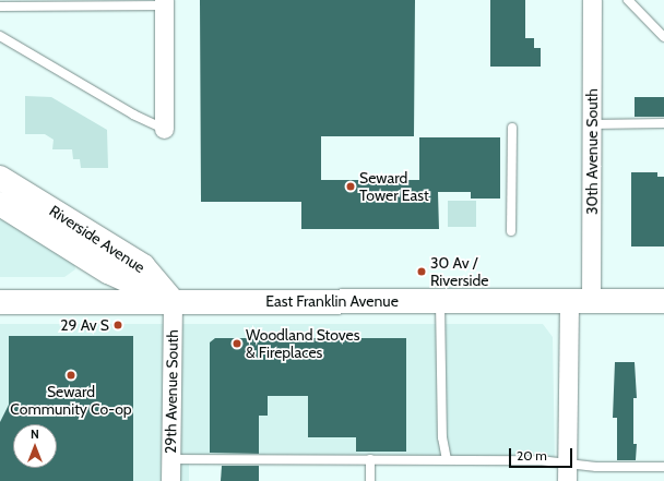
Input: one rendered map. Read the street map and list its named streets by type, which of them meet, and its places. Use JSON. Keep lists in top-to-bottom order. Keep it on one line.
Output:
{"streets":{"street":["30th Avenue South","Riverside Avenue","East Franklin Avenue","29th Avenue South"]},"crossings":[["30th Avenue South","East Franklin Avenue"],["Riverside Avenue","East Franklin Avenue"],["Riverside Avenue","29th Avenue South"],["East Franklin Avenue","29th Avenue South"]],"places":["Seward Tower East","30 Av / Riverside","29 Av S","Woodland Stoves & Fireplaces","Seward Community Co-op"],"scale_bar":"20 m","north":"top"}
